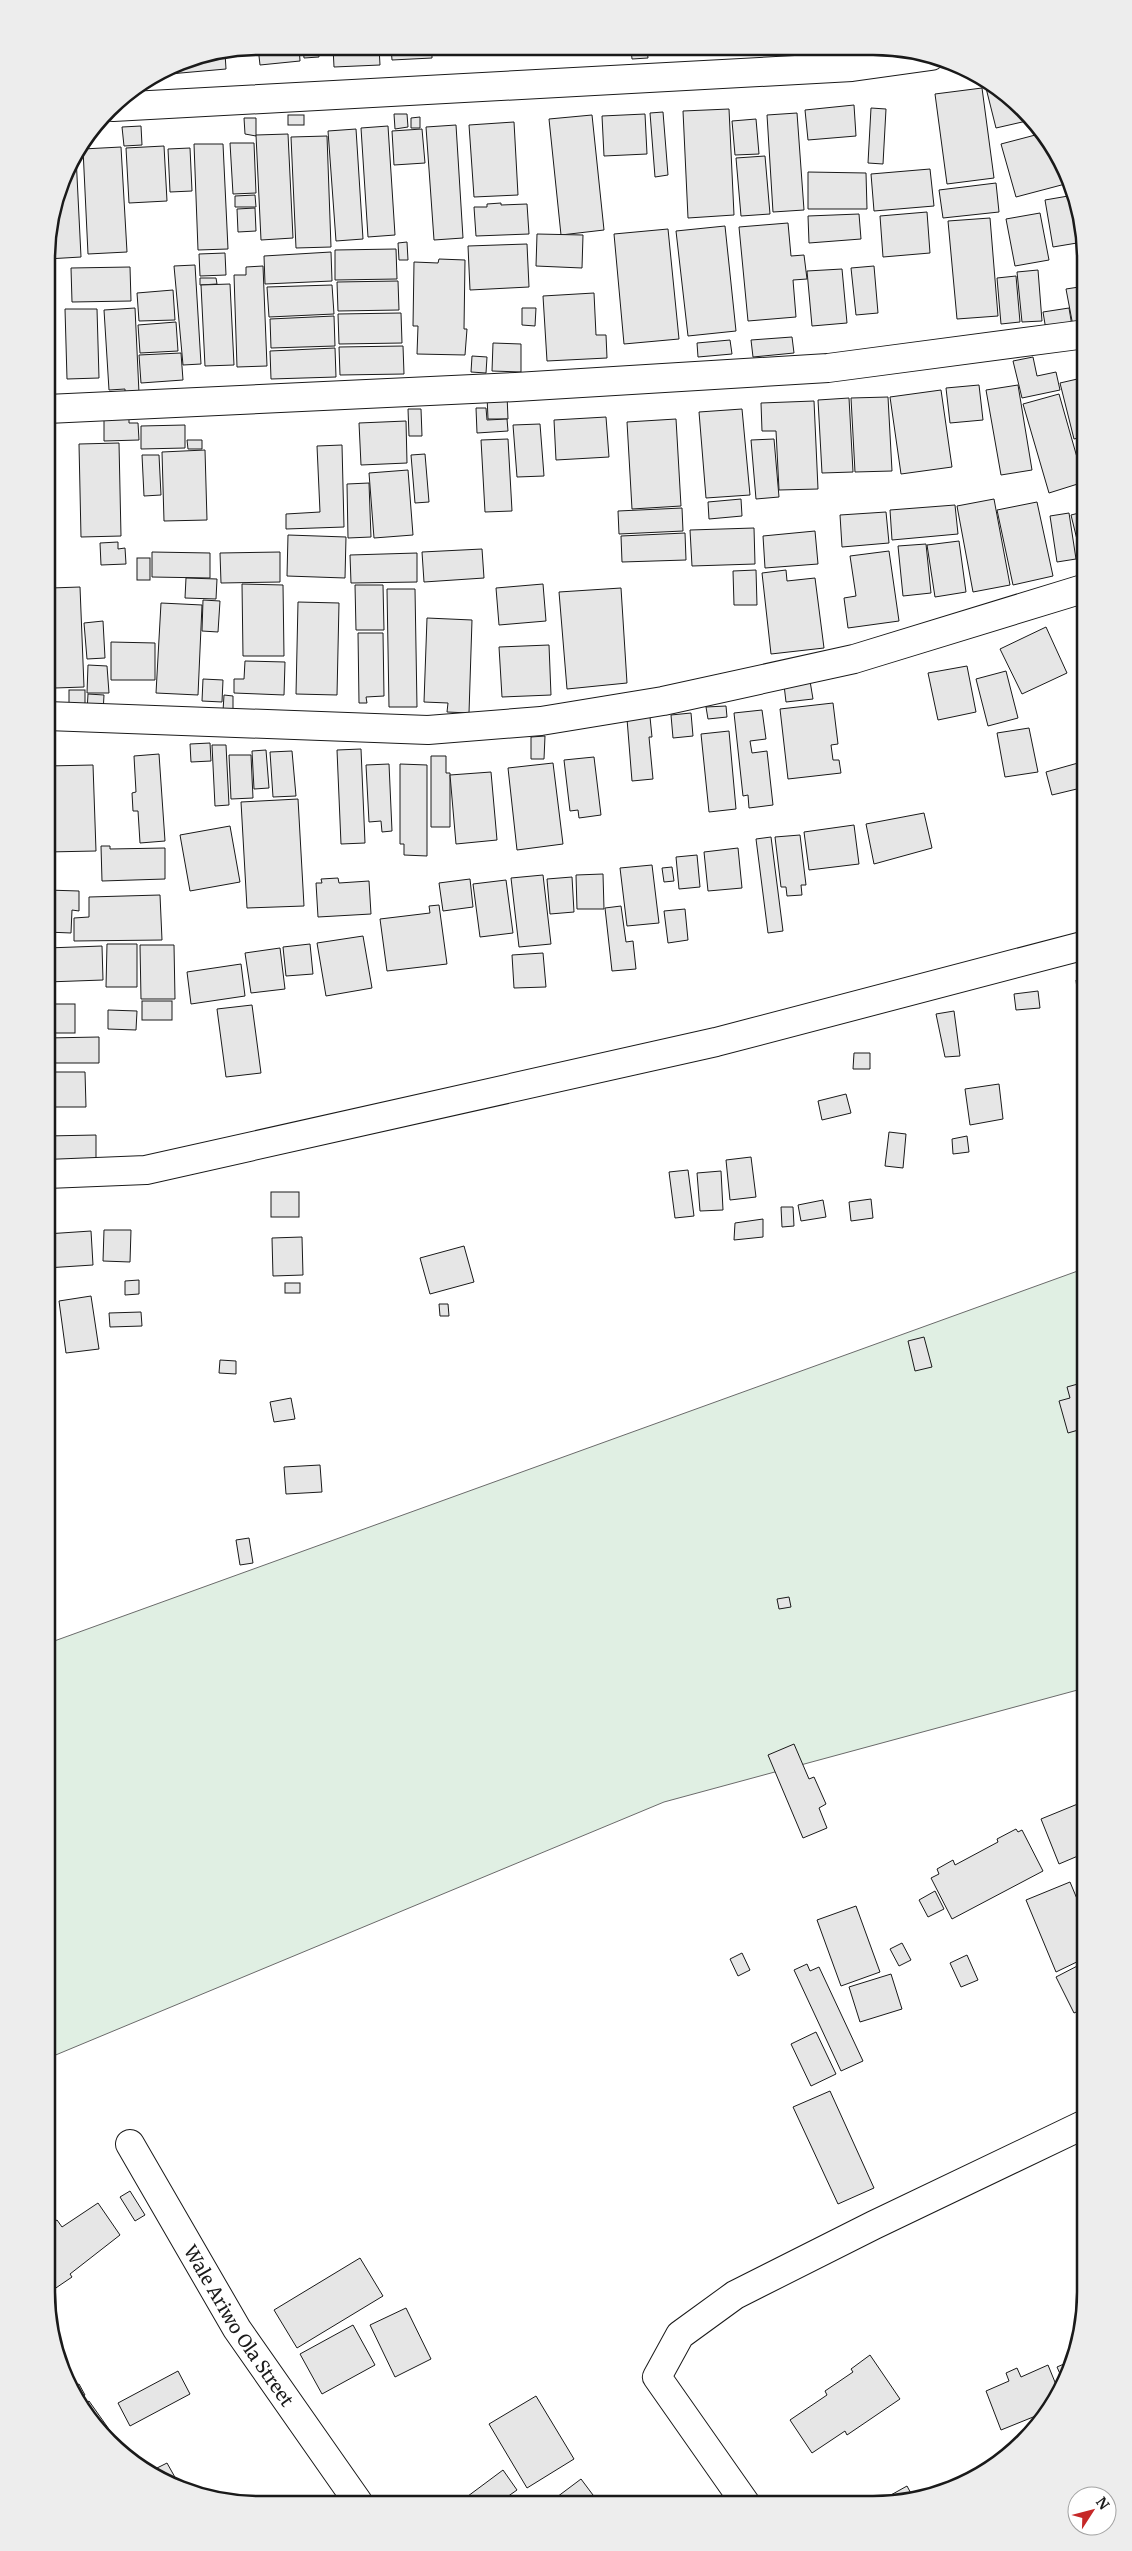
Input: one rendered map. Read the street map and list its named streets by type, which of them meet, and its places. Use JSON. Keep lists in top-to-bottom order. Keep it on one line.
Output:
{"streets":{"street":["Wale Ariwo Ola Street"]},"north":"top right"}
